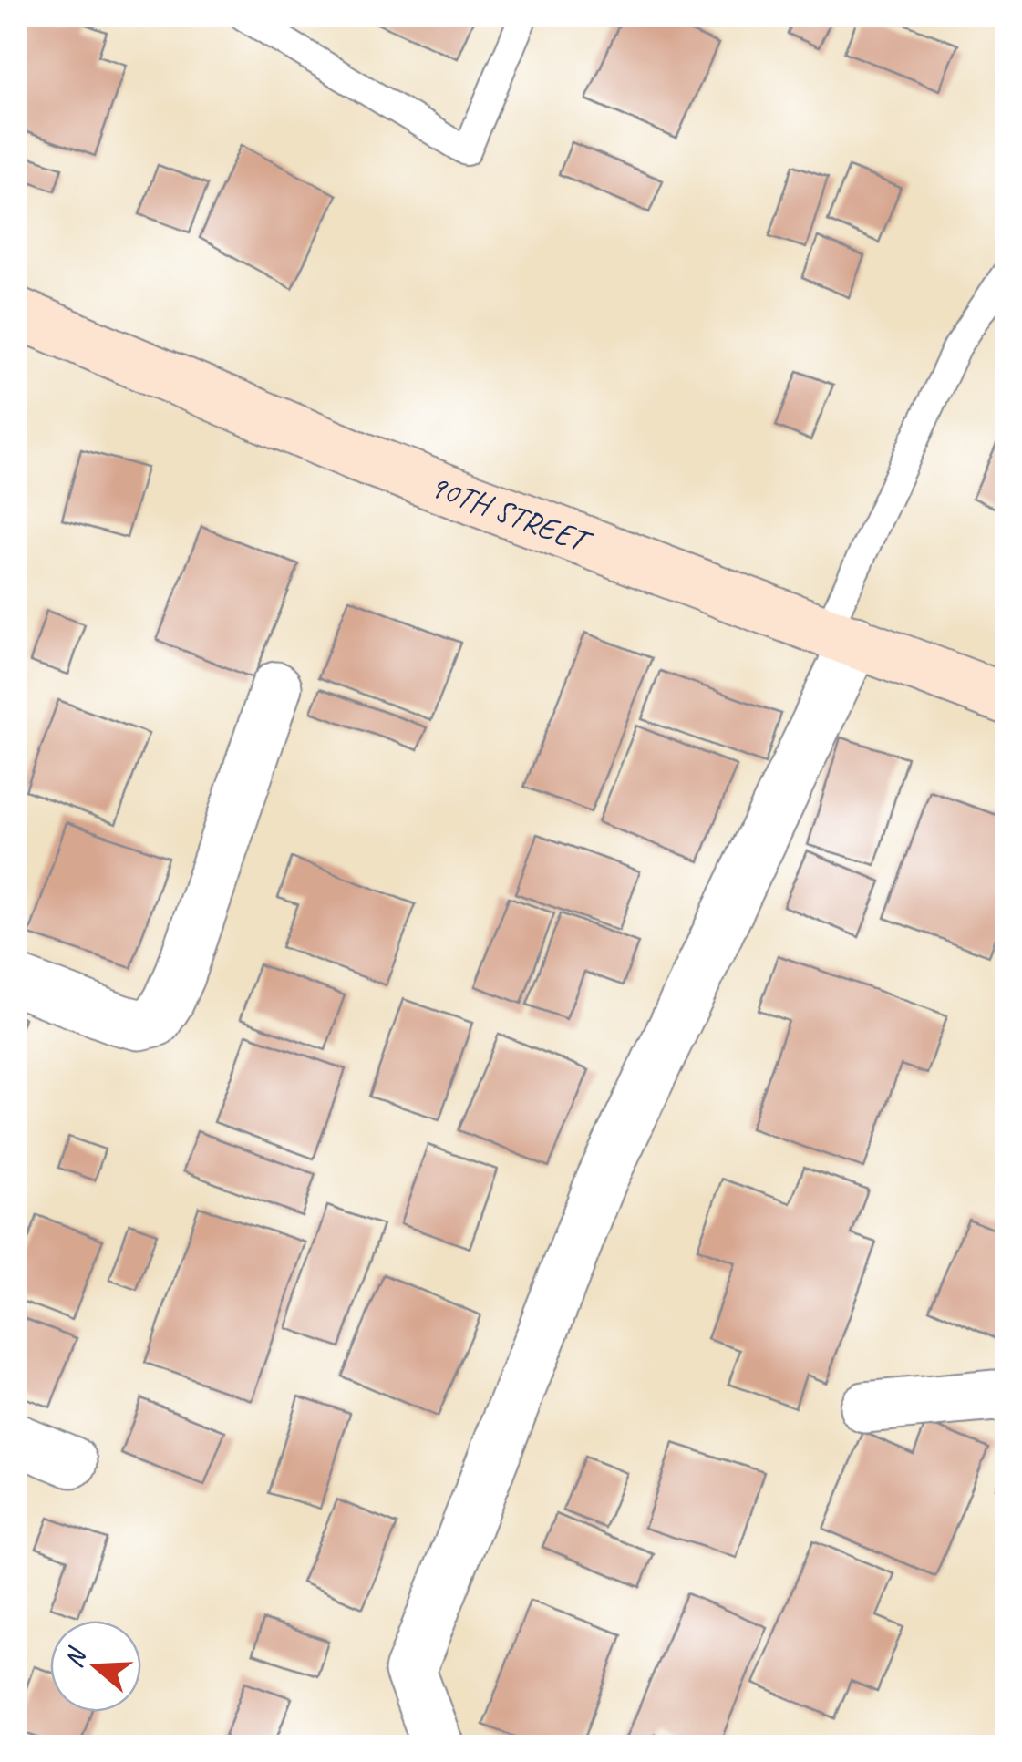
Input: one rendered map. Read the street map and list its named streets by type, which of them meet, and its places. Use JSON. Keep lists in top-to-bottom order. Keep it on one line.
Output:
{"streets":{"street":["90TH STREET"]},"north":"left"}
